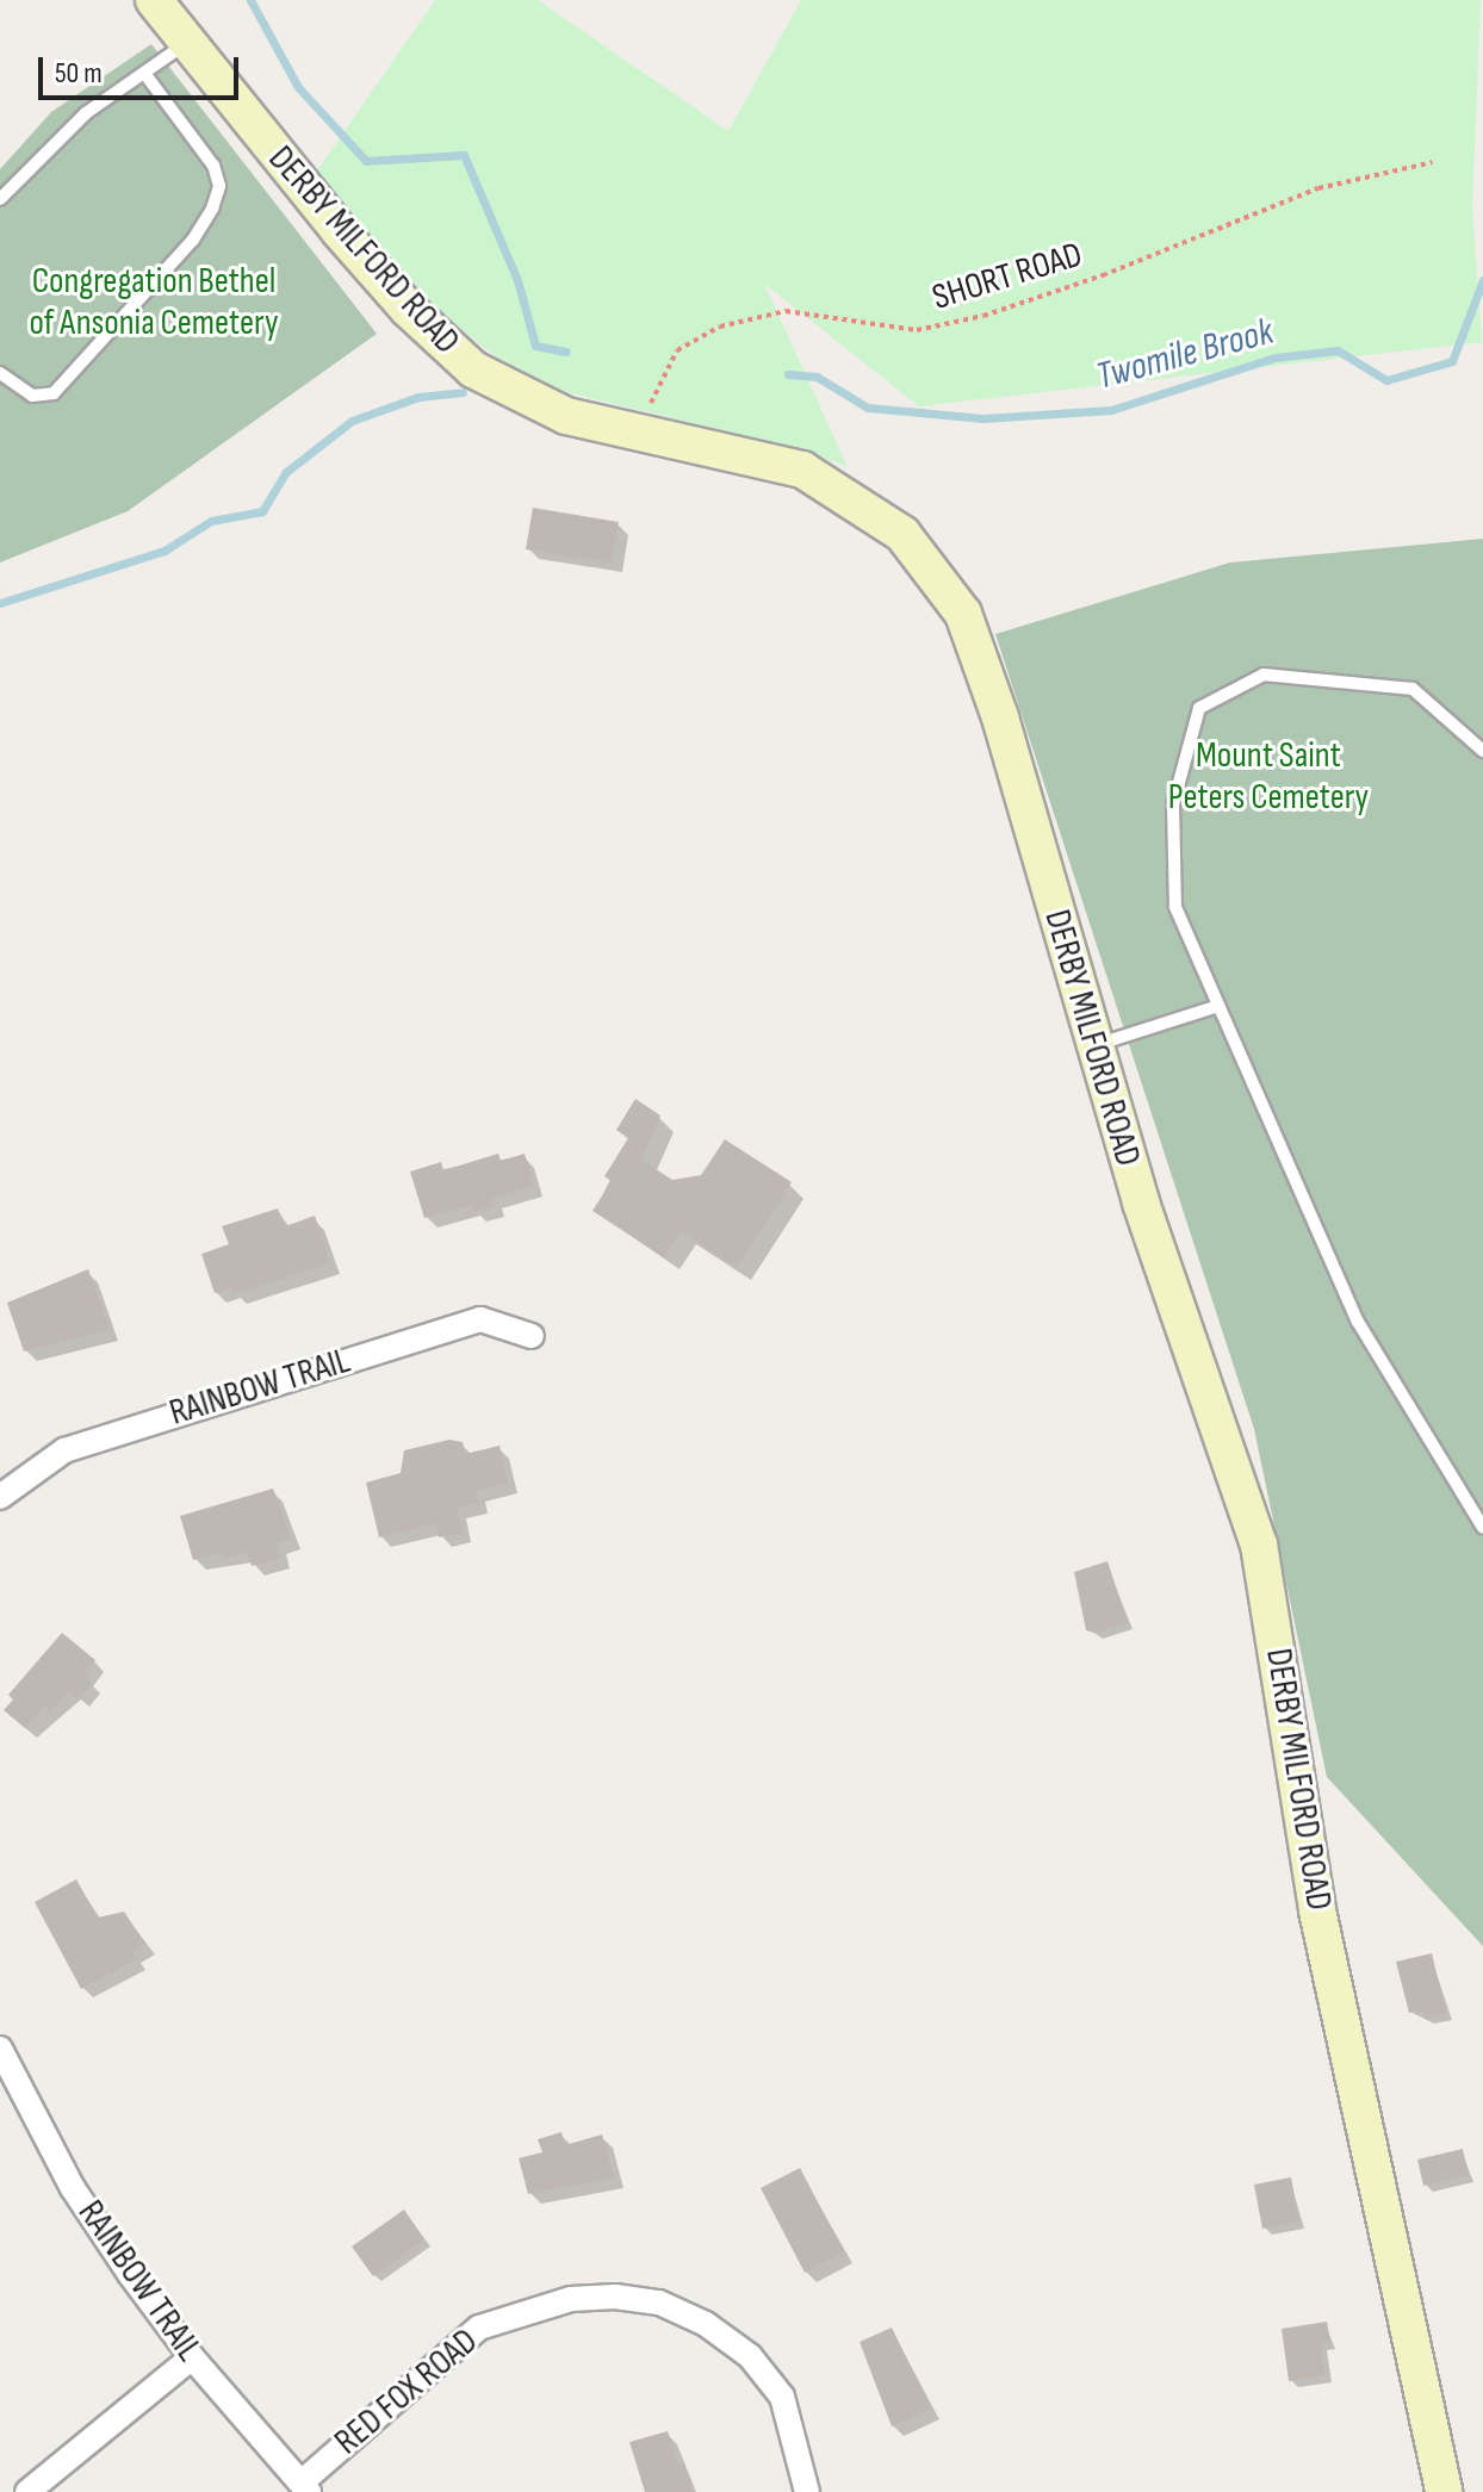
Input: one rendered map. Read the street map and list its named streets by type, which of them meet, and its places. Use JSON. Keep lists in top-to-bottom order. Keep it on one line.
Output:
{"streets":{"main road":["DERBY MILFORD ROAD"],"street":["RAINBOW TRAIL","RED FOX ROAD"],"path":["SHORT ROAD"]},"crossings":[["DERBY MILFORD ROAD","SHORT ROAD"],["RAINBOW TRAIL","RED FOX ROAD"]],"water":["Twomile Brook"],"parks":["Congregation Bethel of Ansonia Cemetery","Mount Saint Peters Cemetery"],"scale_bar":"50 m"}
